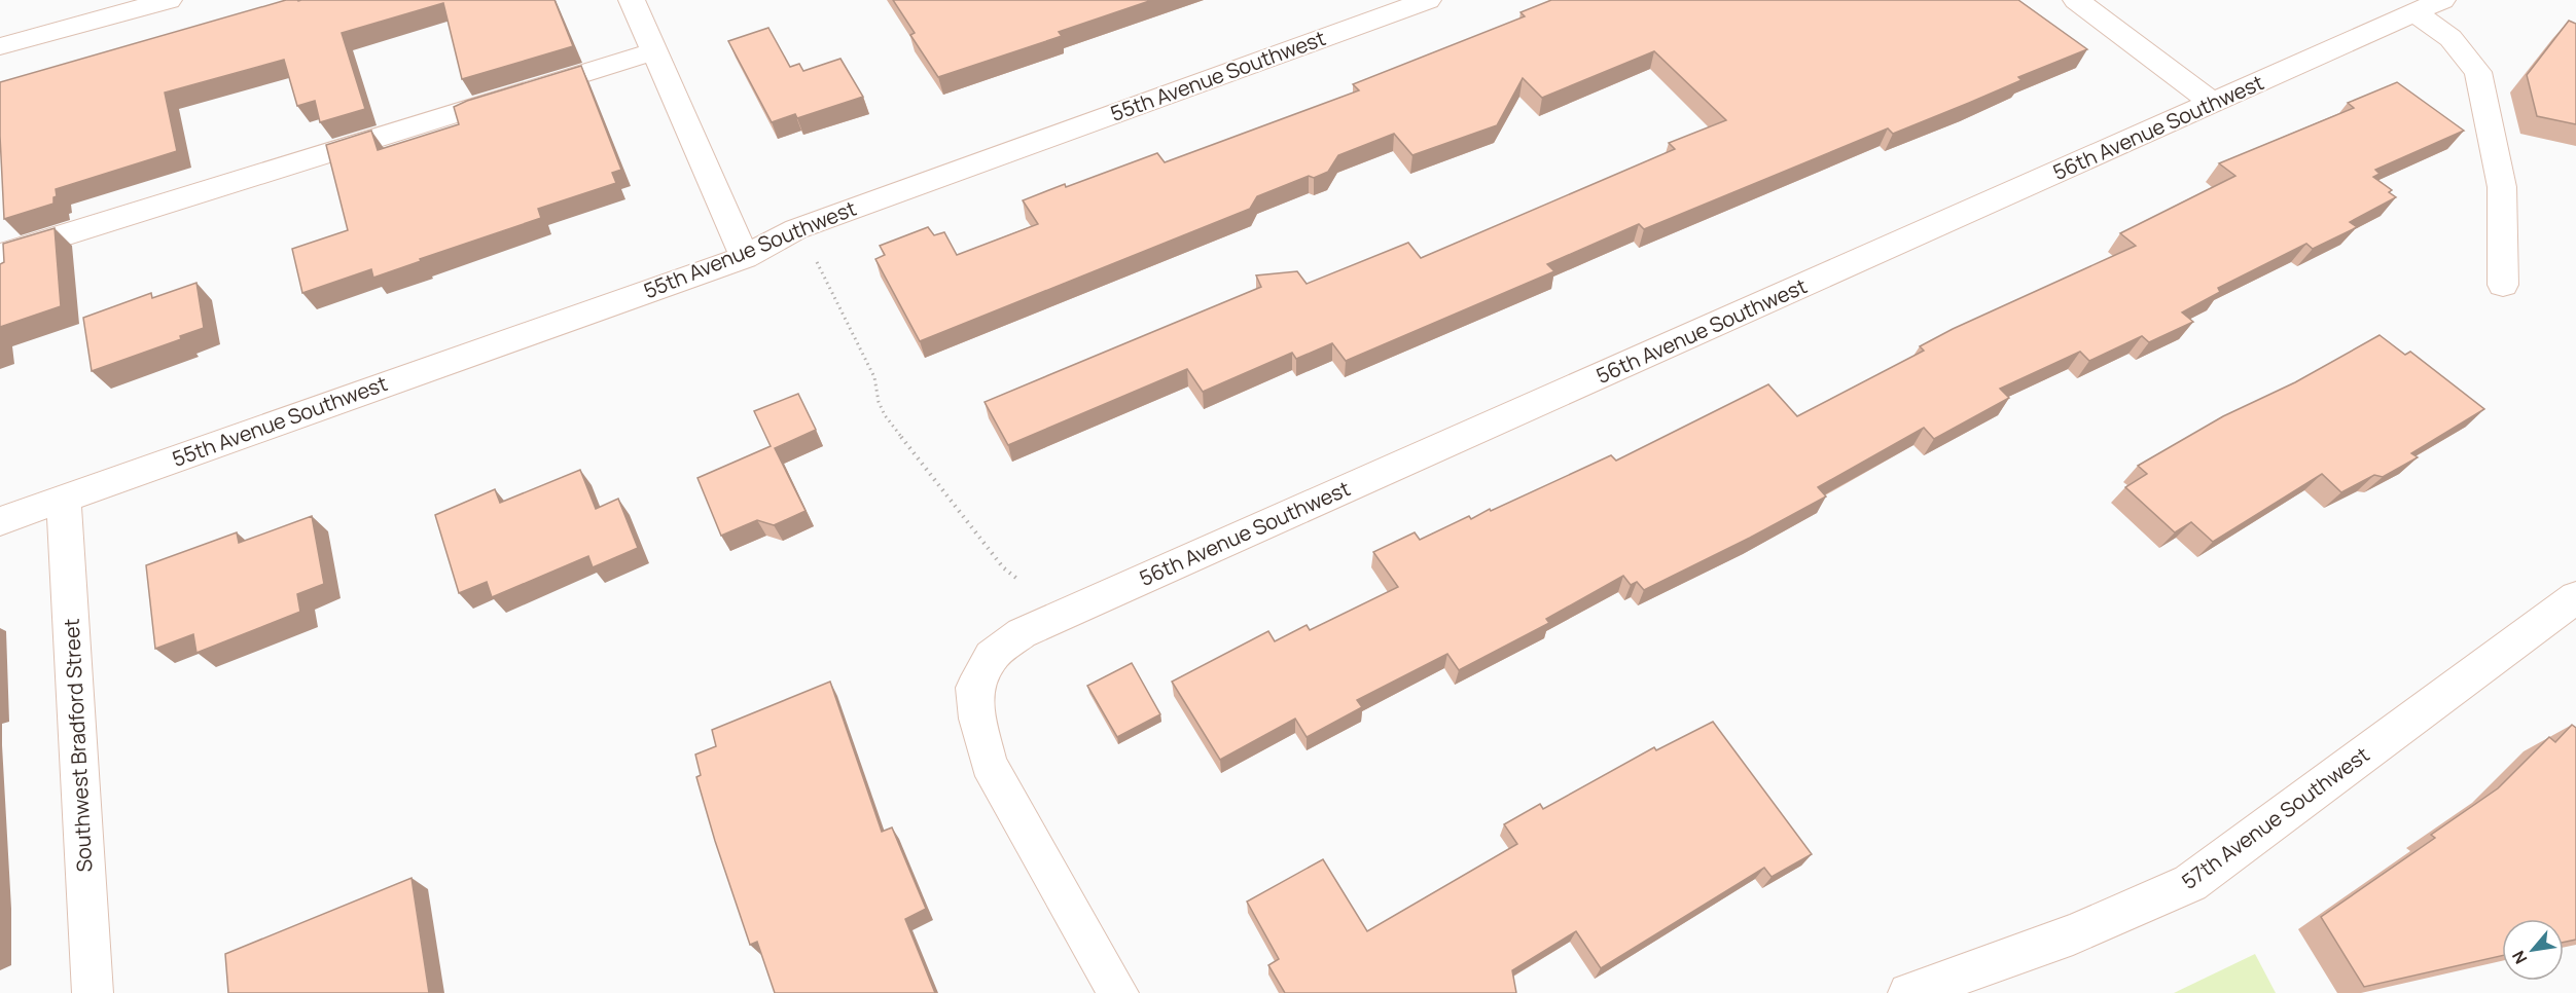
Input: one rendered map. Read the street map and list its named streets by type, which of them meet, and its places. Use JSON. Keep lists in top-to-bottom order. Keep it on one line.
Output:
{"streets":{"street":["55th Avenue Southwest","56th Avenue Southwest","Southwest Bradford Street","57th Avenue Southwest"]},"crossings":[["55th Avenue Southwest","Southwest Bradford Street"]],"north":"bottom left"}
